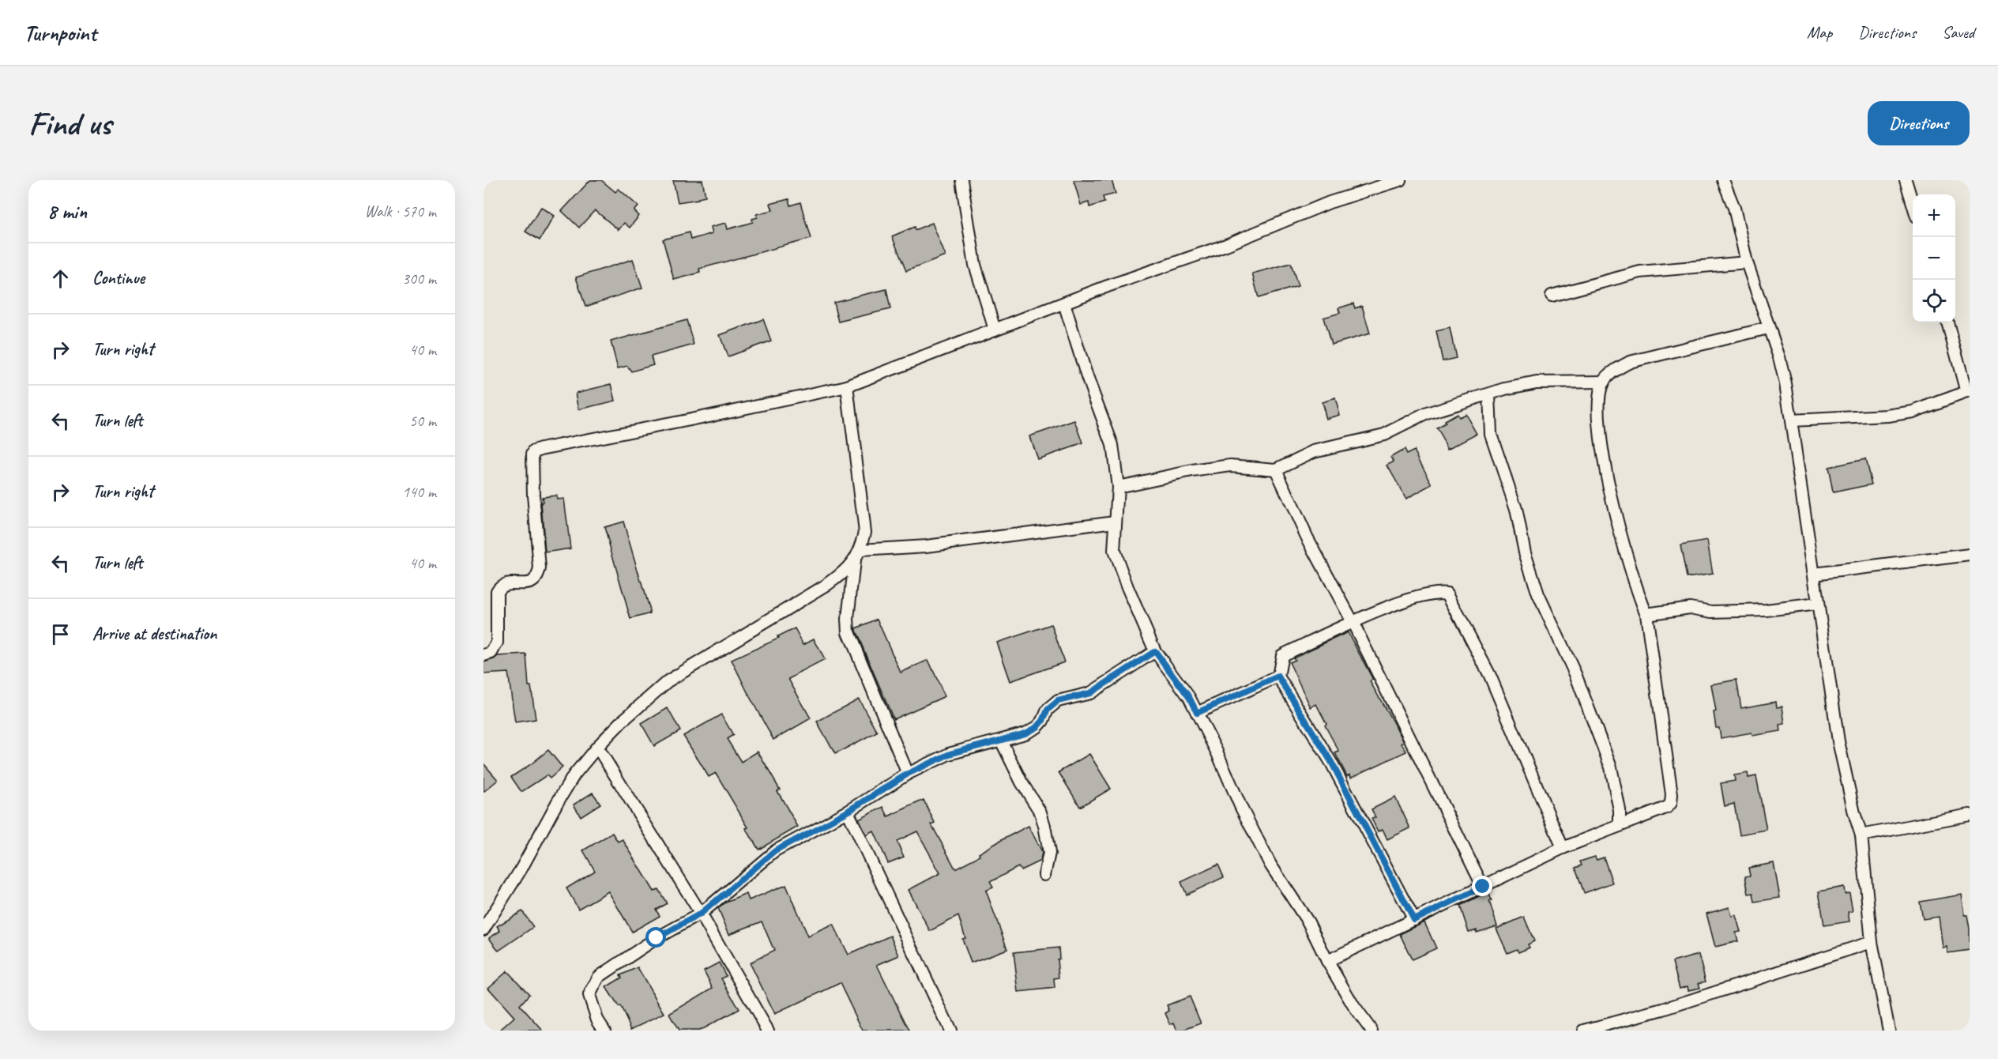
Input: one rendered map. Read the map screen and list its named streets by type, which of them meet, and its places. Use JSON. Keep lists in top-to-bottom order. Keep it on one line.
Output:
{"page":{"header":"Turnpoint","nav":["Map","Directions","Saved"],"buttons":"Directions","title":"Find us","heading":["8 min","Walk · 570 m"],"map_buttons":["+","−"],"list":[["Continue","300 m"],["Turn right","40 m"],["Turn left","50 m"],["Turn right","140 m"],["Turn left","40 m"],"Arrive at destination"]}}
